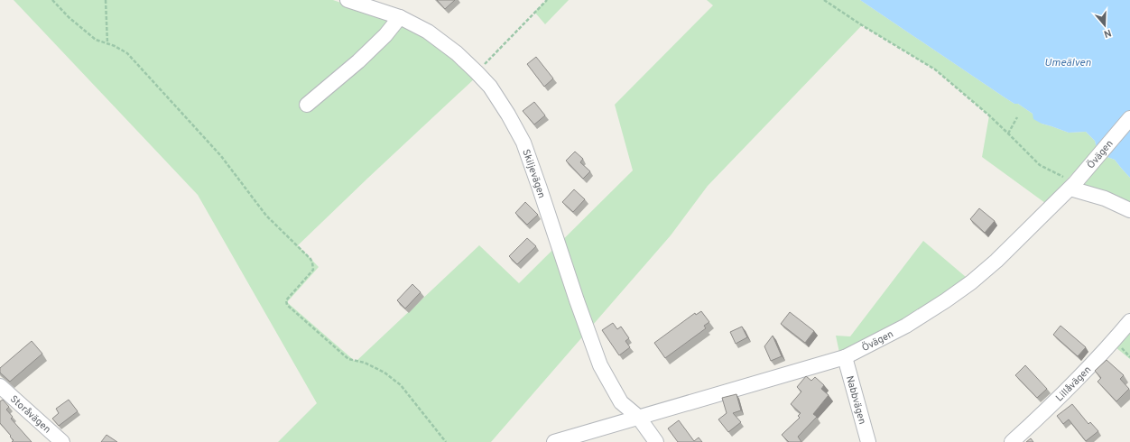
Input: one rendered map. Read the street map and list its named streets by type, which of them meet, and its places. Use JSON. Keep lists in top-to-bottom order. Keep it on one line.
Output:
{"streets":{"street":["Övägen","Skiljevägen","Lillåvägen","Nabbvägen","Storåvägen"]},"crossings":[["Övägen","Skiljevägen"],["Övägen","Nabbvägen"]],"water":["Umeälven"],"north":"bottom"}
